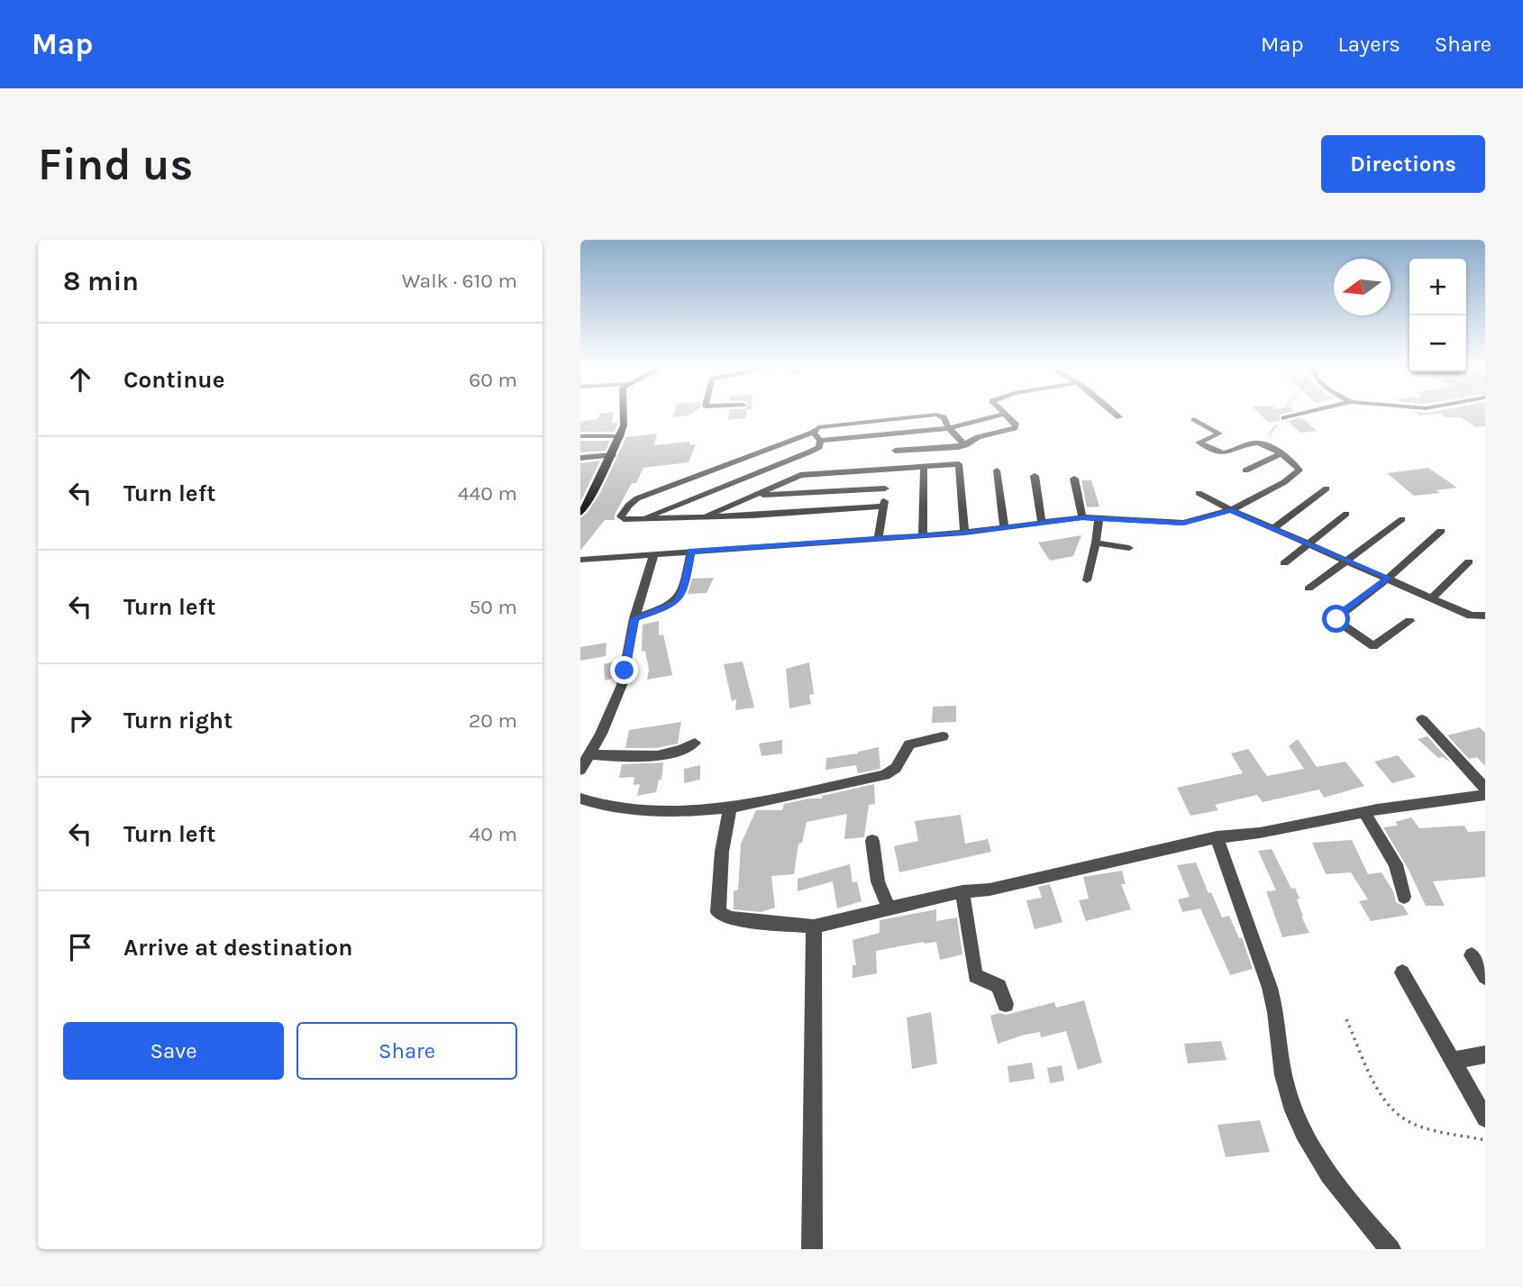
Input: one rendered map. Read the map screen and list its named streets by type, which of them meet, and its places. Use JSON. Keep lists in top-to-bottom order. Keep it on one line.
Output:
{"north":"left","page":{"header":"Map","nav":["Map","Layers","Share"],"buttons":["Directions",["Save","Share"]],"title":"Find us","heading":["8 min","Walk · 610 m"],"map_buttons":["+","−"],"list":[["Continue","60 m"],["Turn left","440 m"],["Turn left","50 m"],["Turn right","20 m"],["Turn left","40 m"],"Arrive at destination"]}}
